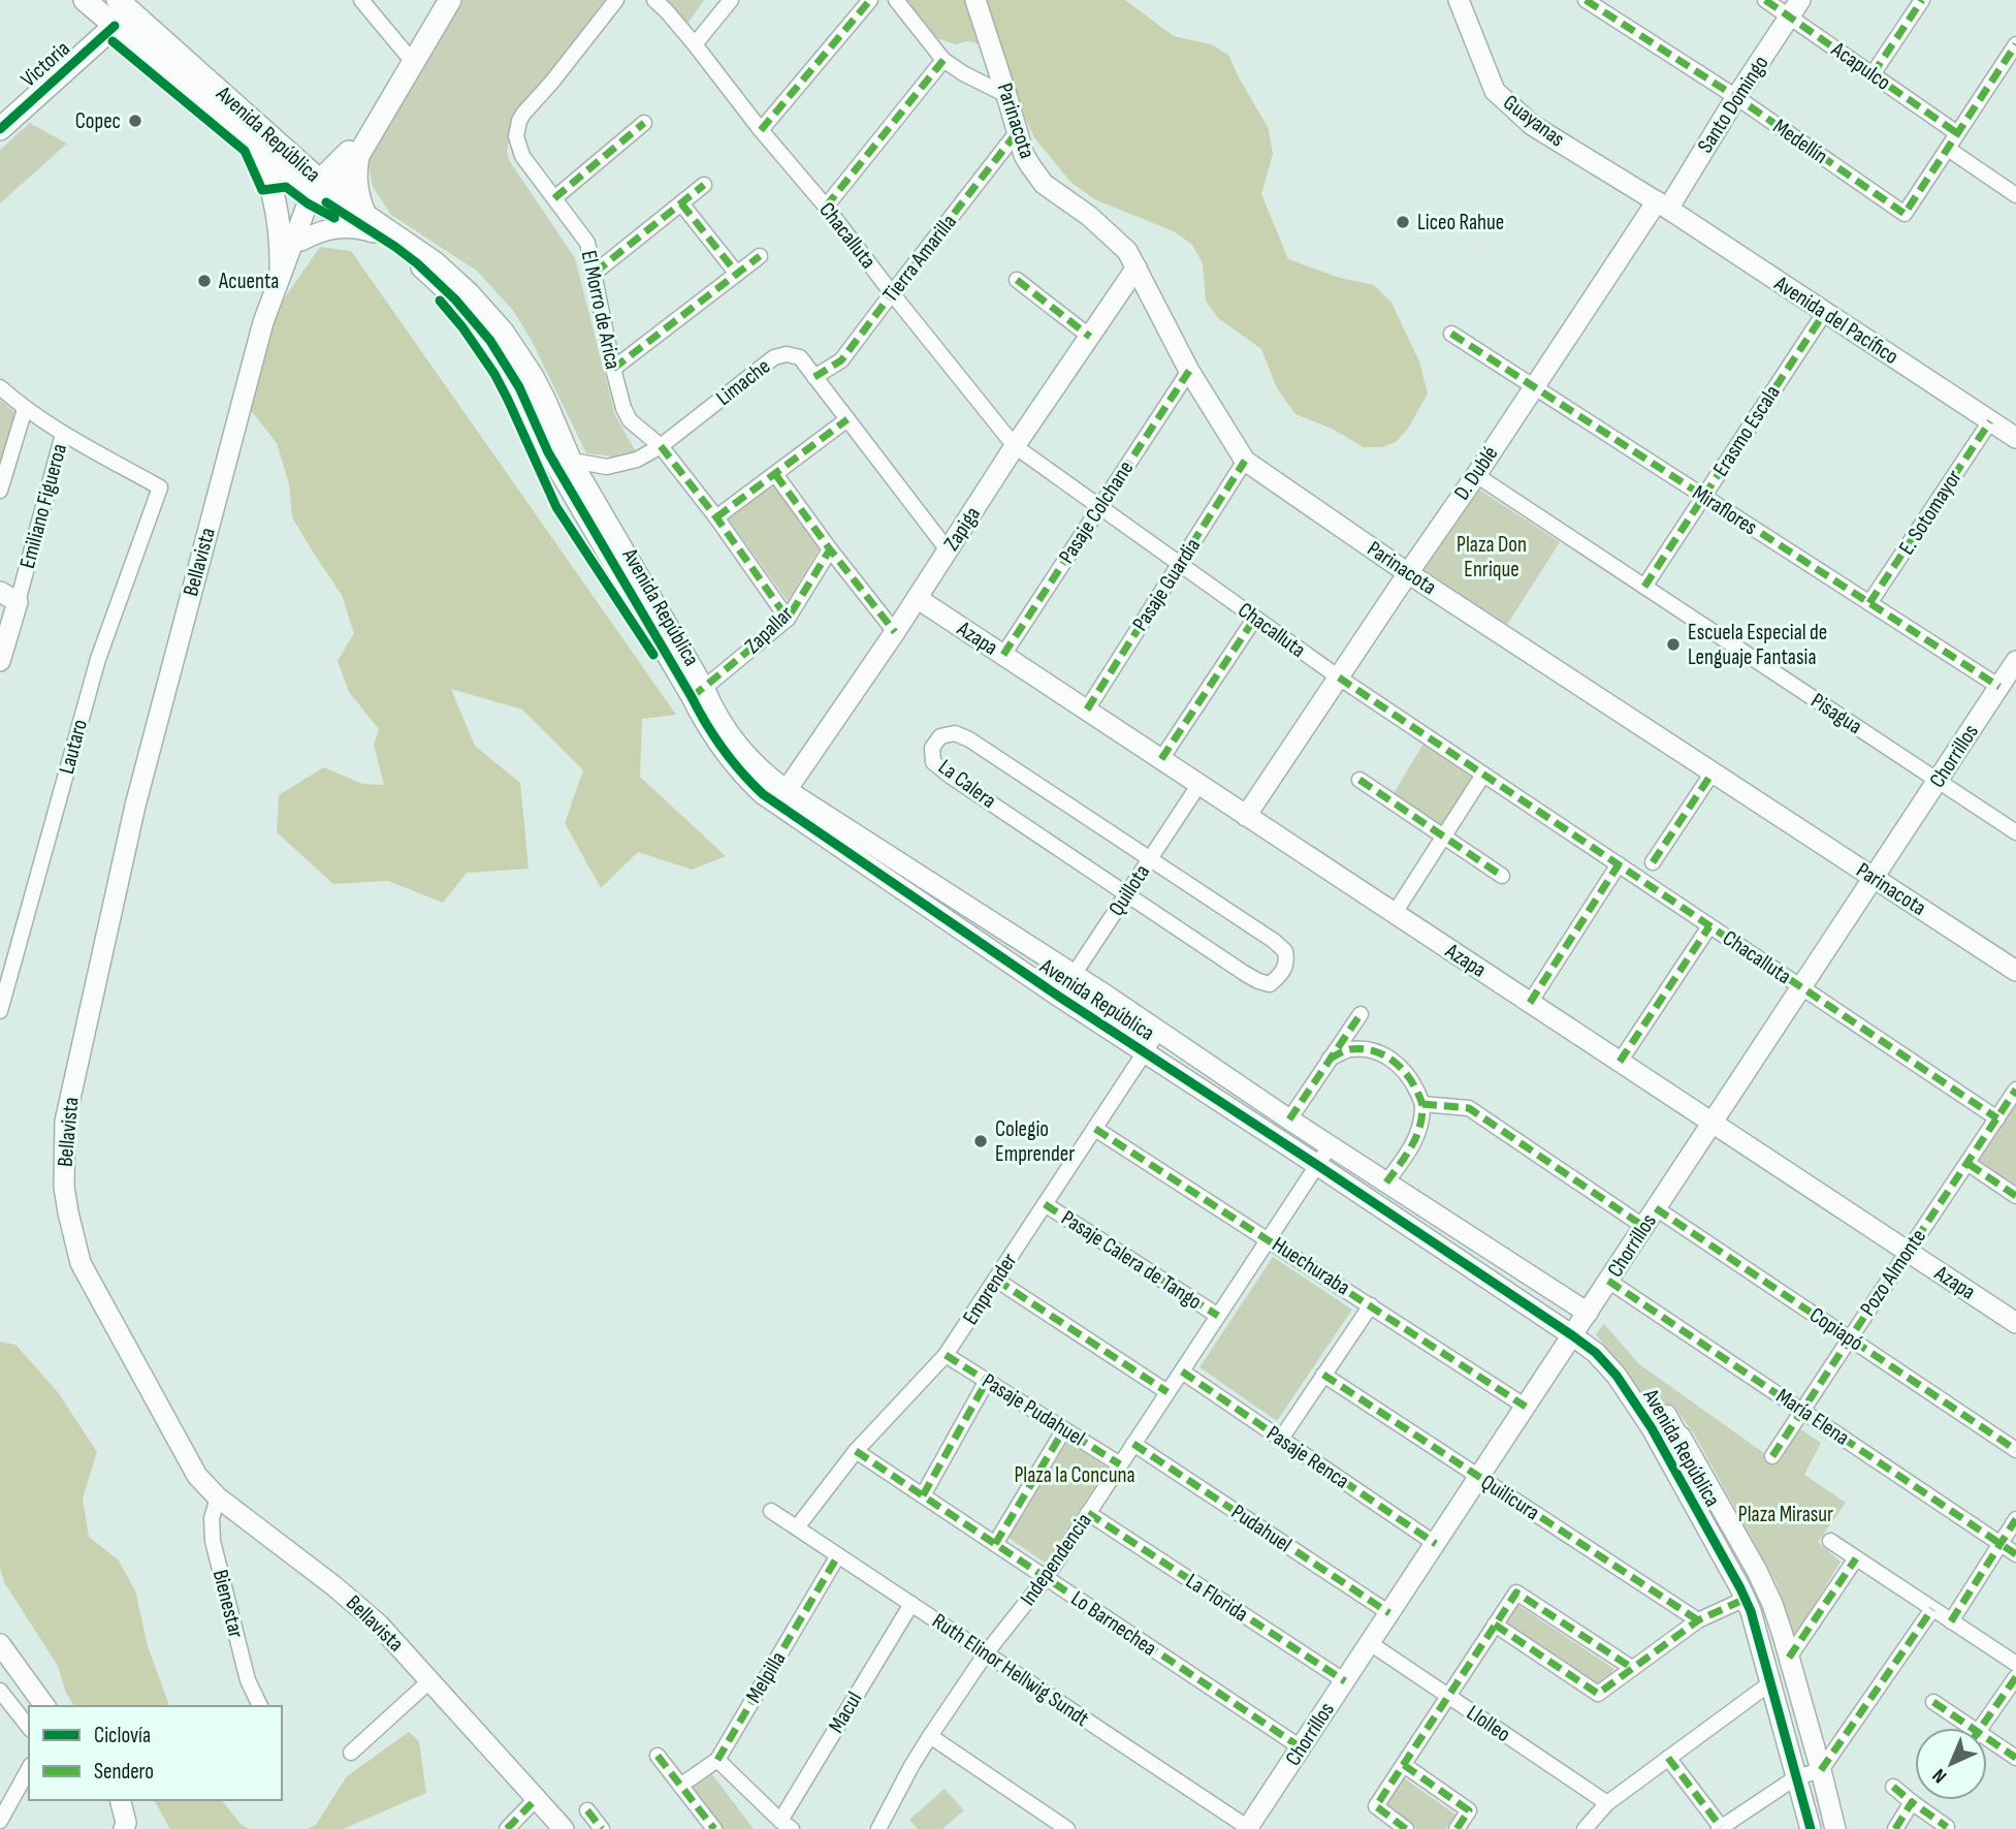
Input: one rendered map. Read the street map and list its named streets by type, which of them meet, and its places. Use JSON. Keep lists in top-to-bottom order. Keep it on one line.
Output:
{"streets":{"main road":["Victoria","Avenida República","Bellavista"],"street":["Acapulco","Santo Domingo","Parinacota","Guayanas","Medellín","Chacalluta","Tierra Amarilla","El Morro de Arica","Avenida del Pacífico","Limache","Erasmo Escala","D. Dublé","Emiliano Figueroa","Miraflores","Pasaje Colchane","E. Sotomayor","Zapiga","Pasaje Guardia","Zapallar","Azapa","Pisagua","Lautaro","Chorrillos","La Calera","Quillota","Pasaje Calera de Tango","Huechuraba","Pozo Almonte","Emprender","Copiapó","Pasaje Pudahuel","María Elena","Pasaje Renca","Quilicura","Pudahuel","Independencia","La Florida","Bienestar","Lo Barnechea","Ruth Elinor Hellwig Sundt","Melpilla","Macul","Llolleo"]},"crossings":[["Victoria","Avenida República"],["Acapulco","Santo Domingo"],["Santo Domingo","Guayanas"],["Santo Domingo","Medellín"],["Santo Domingo","Avenida del Pacífico"],["Santo Domingo","D. Dublé"],["Parinacota","Tierra Amarilla"],["Parinacota","D. Dublé"],["Parinacota","Pasaje Colchane"],["Parinacota","Zapiga"],["Parinacota","Pasaje Guardia"],["Parinacota","Chorrillos"],["Guayanas","Avenida del Pacífico"],["Guayanas","D. Dublé"],["Avenida República","Limache"],["Avenida República","Zapiga"],["Avenida República","Bellavista"],["Avenida República","Zapallar"],["Avenida República","Chorrillos"],["Avenida República","Quillota"],["Avenida República","Emprender"],["Avenida República","Independencia"],["Chacalluta","Tierra Amarilla"],["Chacalluta","D. Dublé"],["Chacalluta","Pasaje Colchane"],["Chacalluta","Zapiga"],["Chacalluta","Pasaje Guardia"],["Chacalluta","Chorrillos"],["Chacalluta","Pozo Almonte"],["Tierra Amarilla","Limache"],["El Morro de Arica","Limache"],["El Morro de Arica","Zapallar"],["Avenida del Pacífico","Erasmo Escala"],["Avenida del Pacífico","D. Dublé"],["Avenida del Pacífico","E. Sotomayor"],["Limache","Zapiga"],["Erasmo Escala","Miraflores"],["Erasmo Escala","Pisagua"],["D. Dublé","Miraflores"],["D. Dublé","Azapa"],["D. Dublé","Pisagua"],["Emiliano Figueroa","Lautaro"],["Miraflores","E. Sotomayor"],["Miraflores","Chorrillos"],["Pasaje Colchane","Azapa"],["Zapiga","Azapa"],["Bellavista","Bienestar"],["Pasaje Guardia","Azapa"],["Azapa","Chorrillos"],["Azapa","Quillota"],["Azapa","Pozo Almonte"],["Pisagua","Chorrillos"],["Chorrillos","Huechuraba"],["Chorrillos","Copiapó"],["Chorrillos","María Elena"],["Chorrillos","Pasaje Renca"],["Chorrillos","Quilicura"],["Chorrillos","Pudahuel"],["Chorrillos","La Florida"],["Chorrillos","Lo Barnechea"],["Chorrillos","Ruth Elinor Hellwig Sundt"],["Chorrillos","Llolleo"],["La Calera","Quillota"],["Pasaje Calera de Tango","Emprender"],["Pasaje Calera de Tango","Independencia"],["Huechuraba","Emprender"],["Huechuraba","Independencia"],["Pozo Almonte","Copiapó"],["Pozo Almonte","María Elena"],["Emprender","Pasaje Pudahuel"],["Emprender","Lo Barnechea"],["Emprender","Ruth Elinor Hellwig Sundt"],["Pasaje Pudahuel","Independencia"],["Pasaje Renca","Independencia"],["Pudahuel","Independencia"],["Independencia","La Florida"],["Independencia","Lo Barnechea"],["Independencia","Ruth Elinor Hellwig Sundt"],["Ruth Elinor Hellwig Sundt","Melpilla"],["Ruth Elinor Hellwig Sundt","Macul"]],"parks":["Plaza Don Enrique","Plaza la Concuna","Plaza Mirasur"],"places":["Copec","Liceo Rahue","Acuenta","Escuela Especial de Lenguaje Fantasia","Colegio Emprender"],"legend":["Ciclovía","Sendero"],"north":"bottom left"}
